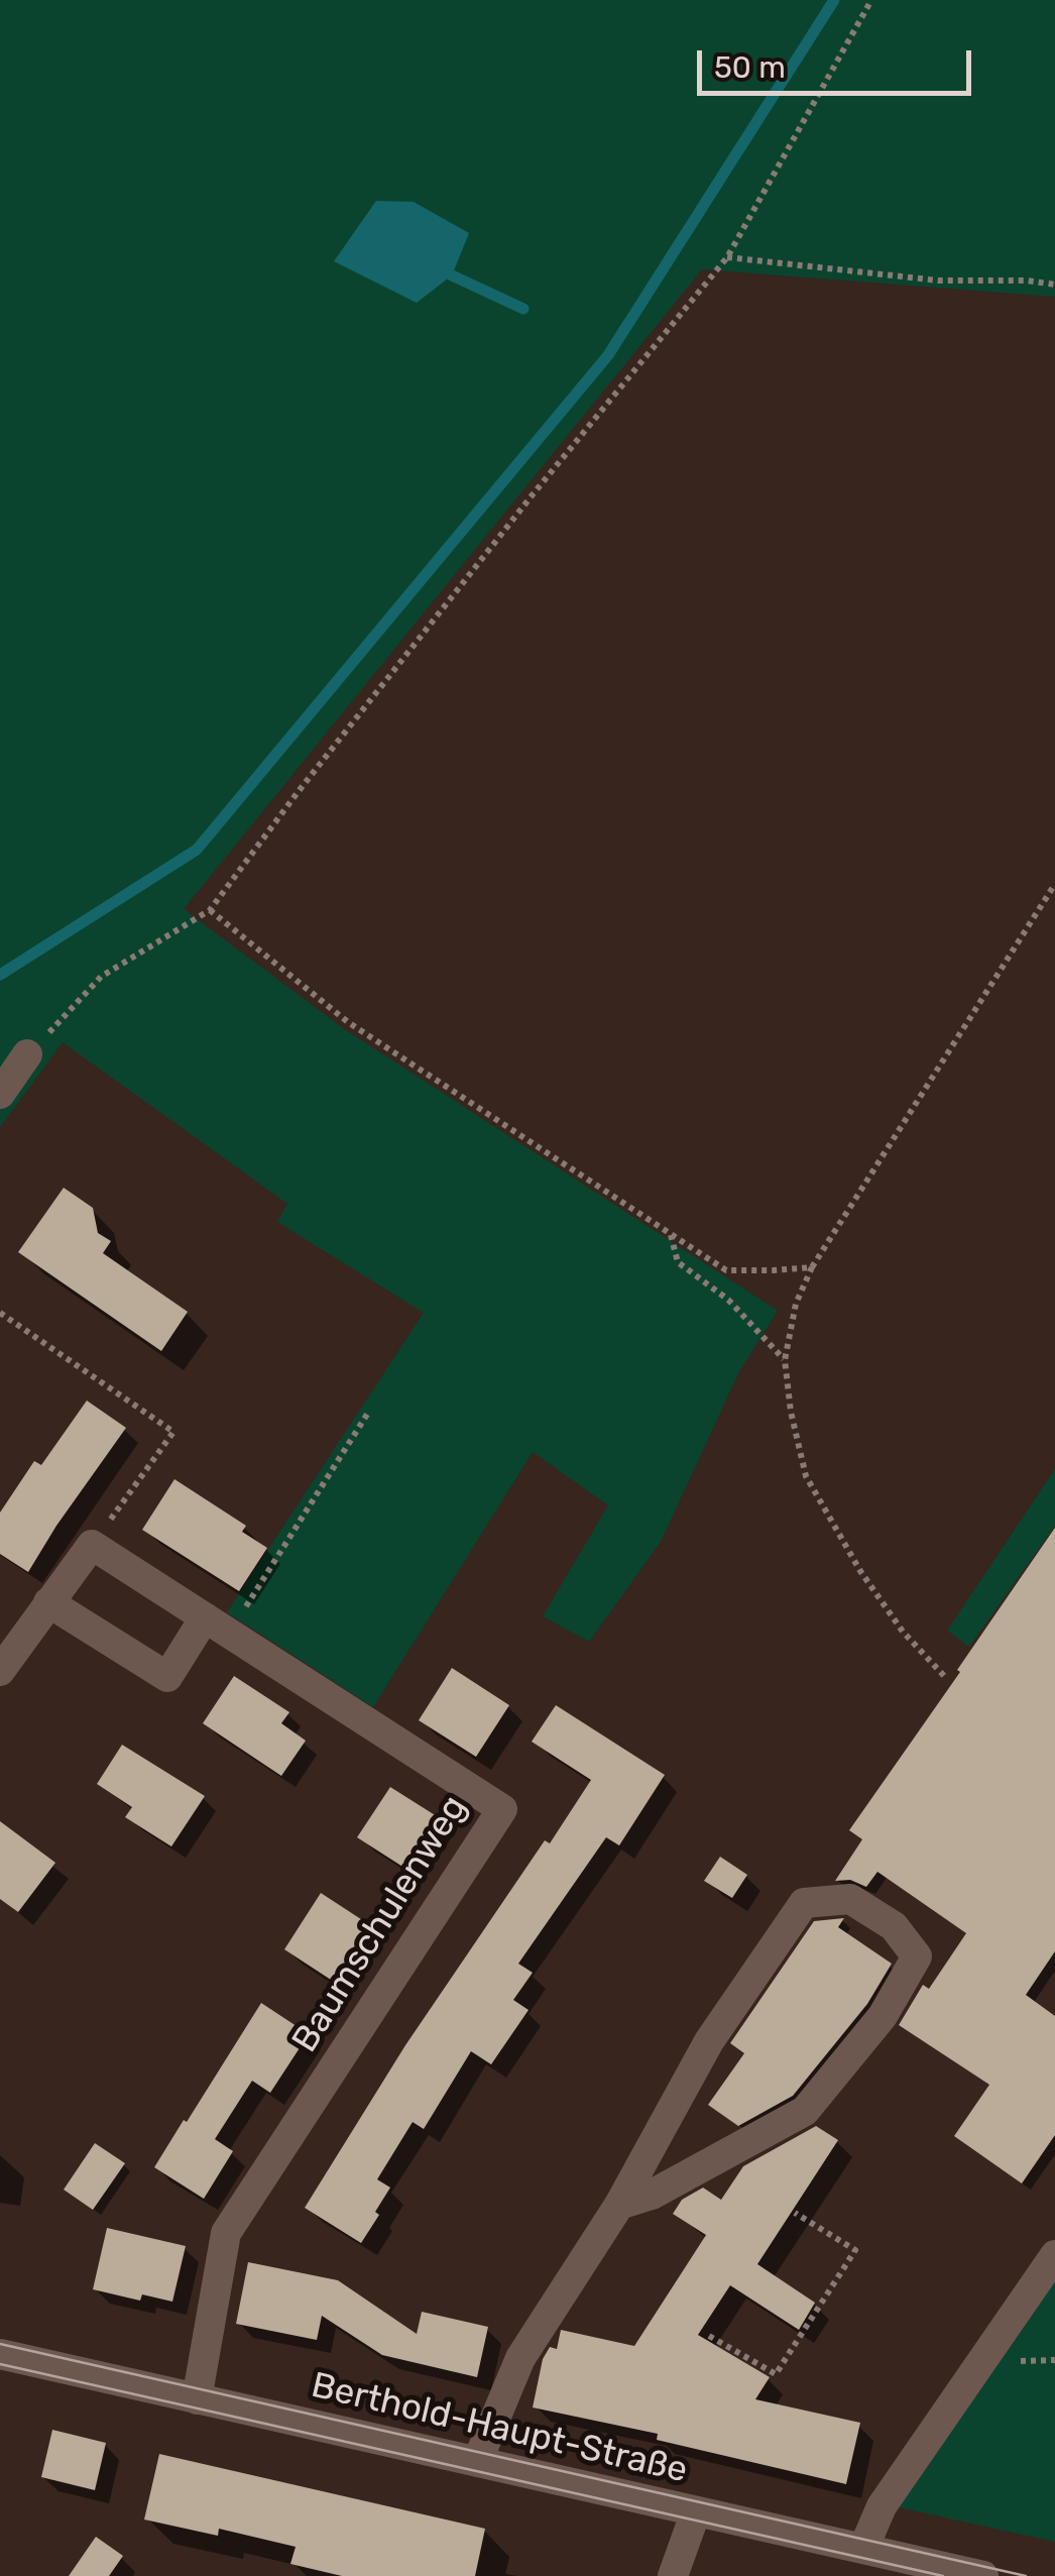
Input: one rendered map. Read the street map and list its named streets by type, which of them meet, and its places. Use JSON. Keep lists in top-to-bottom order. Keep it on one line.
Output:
{"streets":{"street":["Baumschulenweg","Berthold-Haupt-Straße"]},"crossings":[["Baumschulenweg","Berthold-Haupt-Straße"]],"scale_bar":"50 m"}
